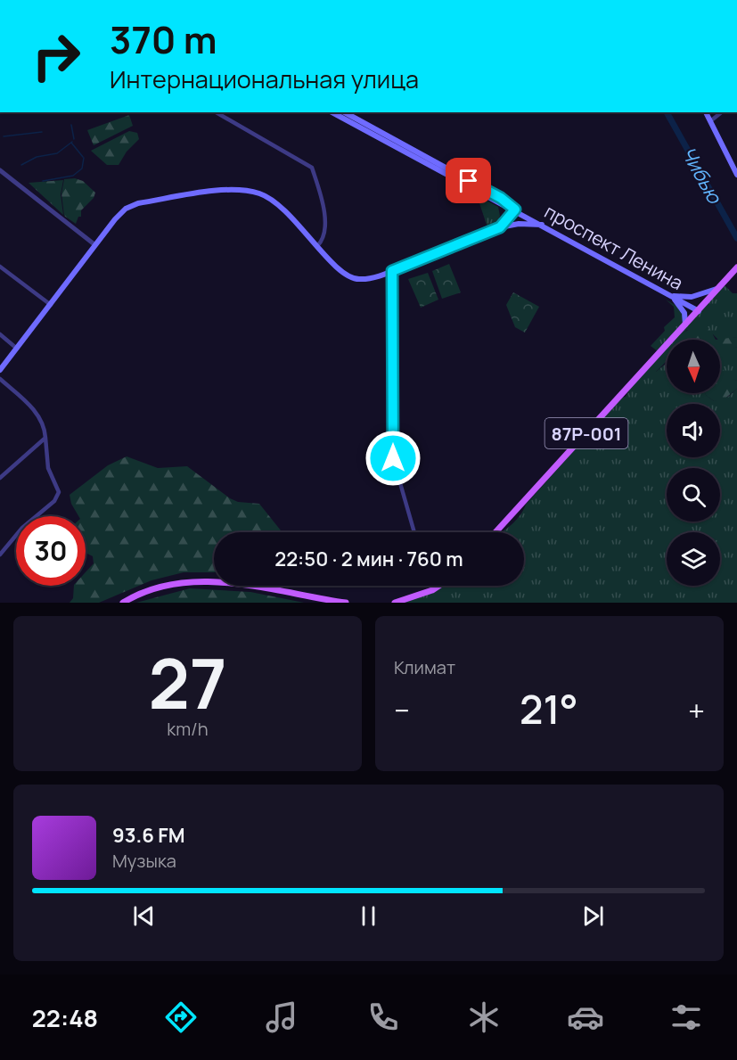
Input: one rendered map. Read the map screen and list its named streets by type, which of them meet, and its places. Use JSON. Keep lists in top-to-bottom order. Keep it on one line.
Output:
{"streets":{"main road":["проспект Ленина","87Р-001"]},"crossings":[["проспект Ленина","87Р-001"]],"water":["Чибью"],"north":"bottom","page":{"turn":["370 m","Интернациональная улица"],"limit":"30","trip":"22:50 · 2 мин · 760 m","tile":[["27","km/h"],"Климат"],"heat":["−","21°","+"],"song":["93.6 FM","Музыка"],"tabs":"22:48"}}
